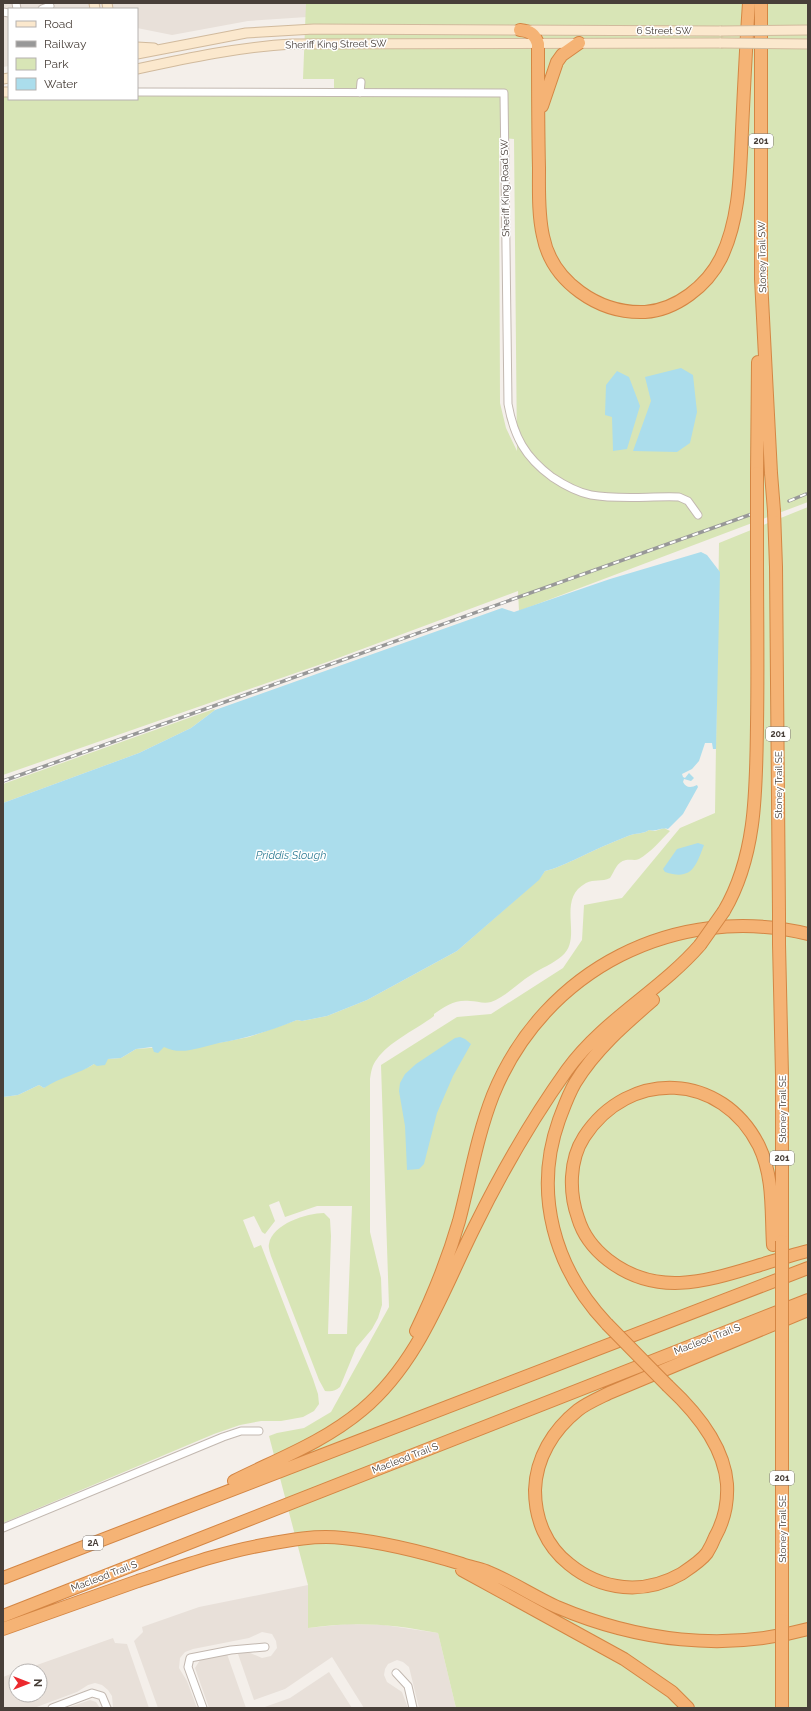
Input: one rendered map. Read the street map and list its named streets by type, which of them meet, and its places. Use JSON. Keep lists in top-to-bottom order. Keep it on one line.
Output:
{"streets":{"highway":["201","Stoney Trail SW","Stoney Trail SE","Macleod Trail S","2A"],"main road":["6 Street SW","Sheriff King Street SW"],"street":["Sheriff King Road SW"]},"crossings":[["6 Street SW","Sheriff King Street SW"],["Stoney Trail SW","Stoney Trail SE"]],"water":["Priddis Slough"],"legend":["Road","Railway","Park","Water"],"north":"right"}
